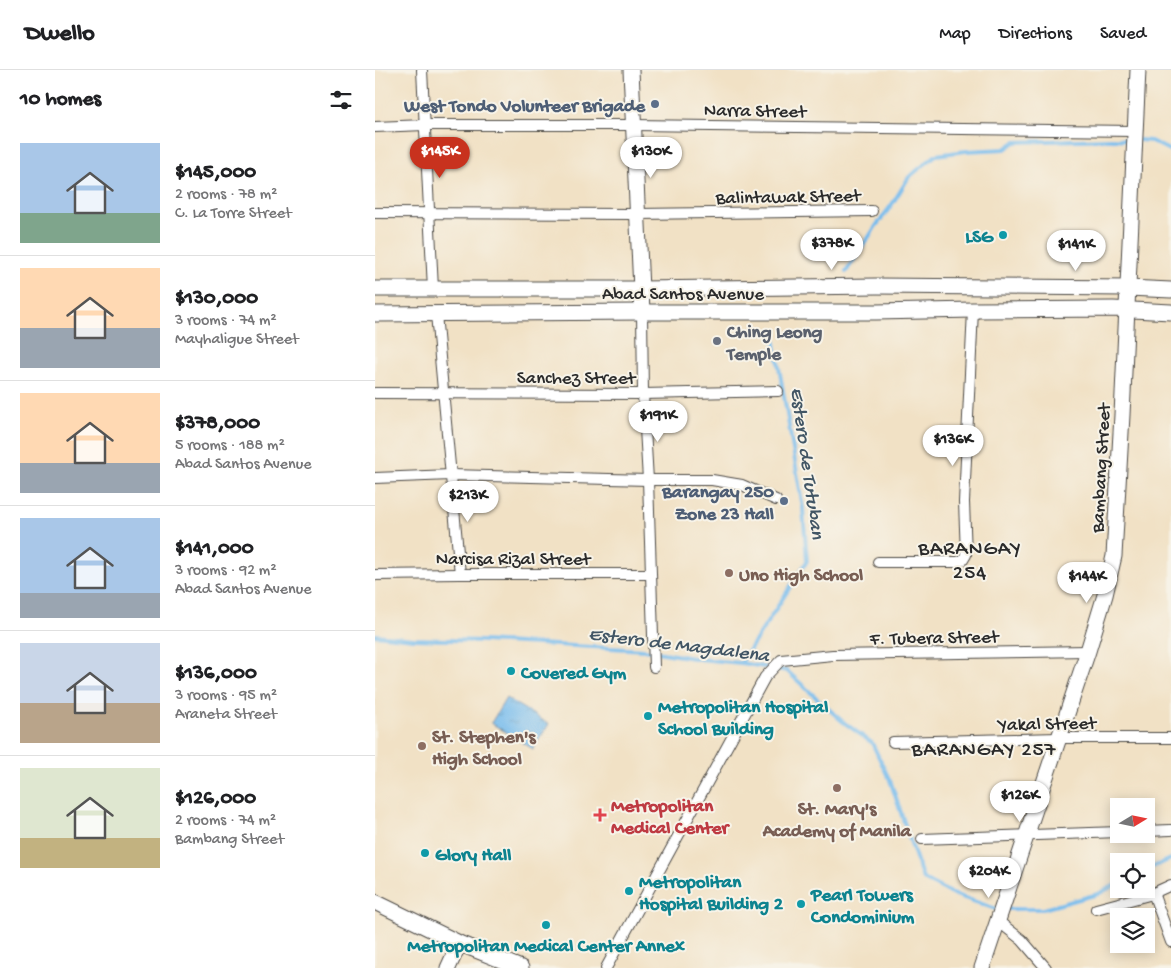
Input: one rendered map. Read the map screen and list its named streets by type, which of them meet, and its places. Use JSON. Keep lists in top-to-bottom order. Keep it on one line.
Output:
{"streets":{"main road":["Abad Santos Avenue","Bambang Street"],"street":["Narra Street","Balintawak Street","Sanchez Street","Narcisa Rizal Street","F. Tubera Street","Yakal Street"]},"crossings":[["Narra Street","Bambang Street"],["Abad Santos Avenue","Bambang Street"],["Bambang Street","F. Tubera Street"],["Bambang Street","Yakal Street"]],"districts":["BARANGAY 254","BARANGAY 257"],"water":["Estero de Tutuban","Estero de Magdalena"],"places":{"other":["West Tondo Volunteer Brigade","LSG","Ching Leong Temple","Barangay 250 Zone 23 Hall","Uno High School","Covered Gym","Metropolitan Hospital School Building","St. Stephen's High School","St. Mary's Academy of Manila","Glory Hall","Metropolitan Hospital Building 2","Pearl Towers Condominium","Metropolitan Medical Center Annex"],"health":["Metropolitan Medical Center"]},"north":"right","page":{"header":"Dwello","nav":["Map","Directions","Saved"],"heading":"10 homes","list":[{"name":"$145,000","note":"2 rooms · 78 m² · C. La Torre Street"},{"name":"$130,000","note":"3 rooms · 74 m² · Mayhaligue Street"},{"name":"$378,000","note":"5 rooms · 188 m² · Abad Santos Avenue"},{"name":"$141,000","note":"3 rooms · 92 m² · Abad Santos Avenue"},{"name":"$136,000","note":"3 rooms · 95 m² · Araneta Street"},{"name":"$126,000","note":"2 rooms · 74 m² · Bambang Street"}],"price":["$145K","$130K","$378K","$141K","$191K","$136K","$213K","$144K","$126K","$204K"]}}
